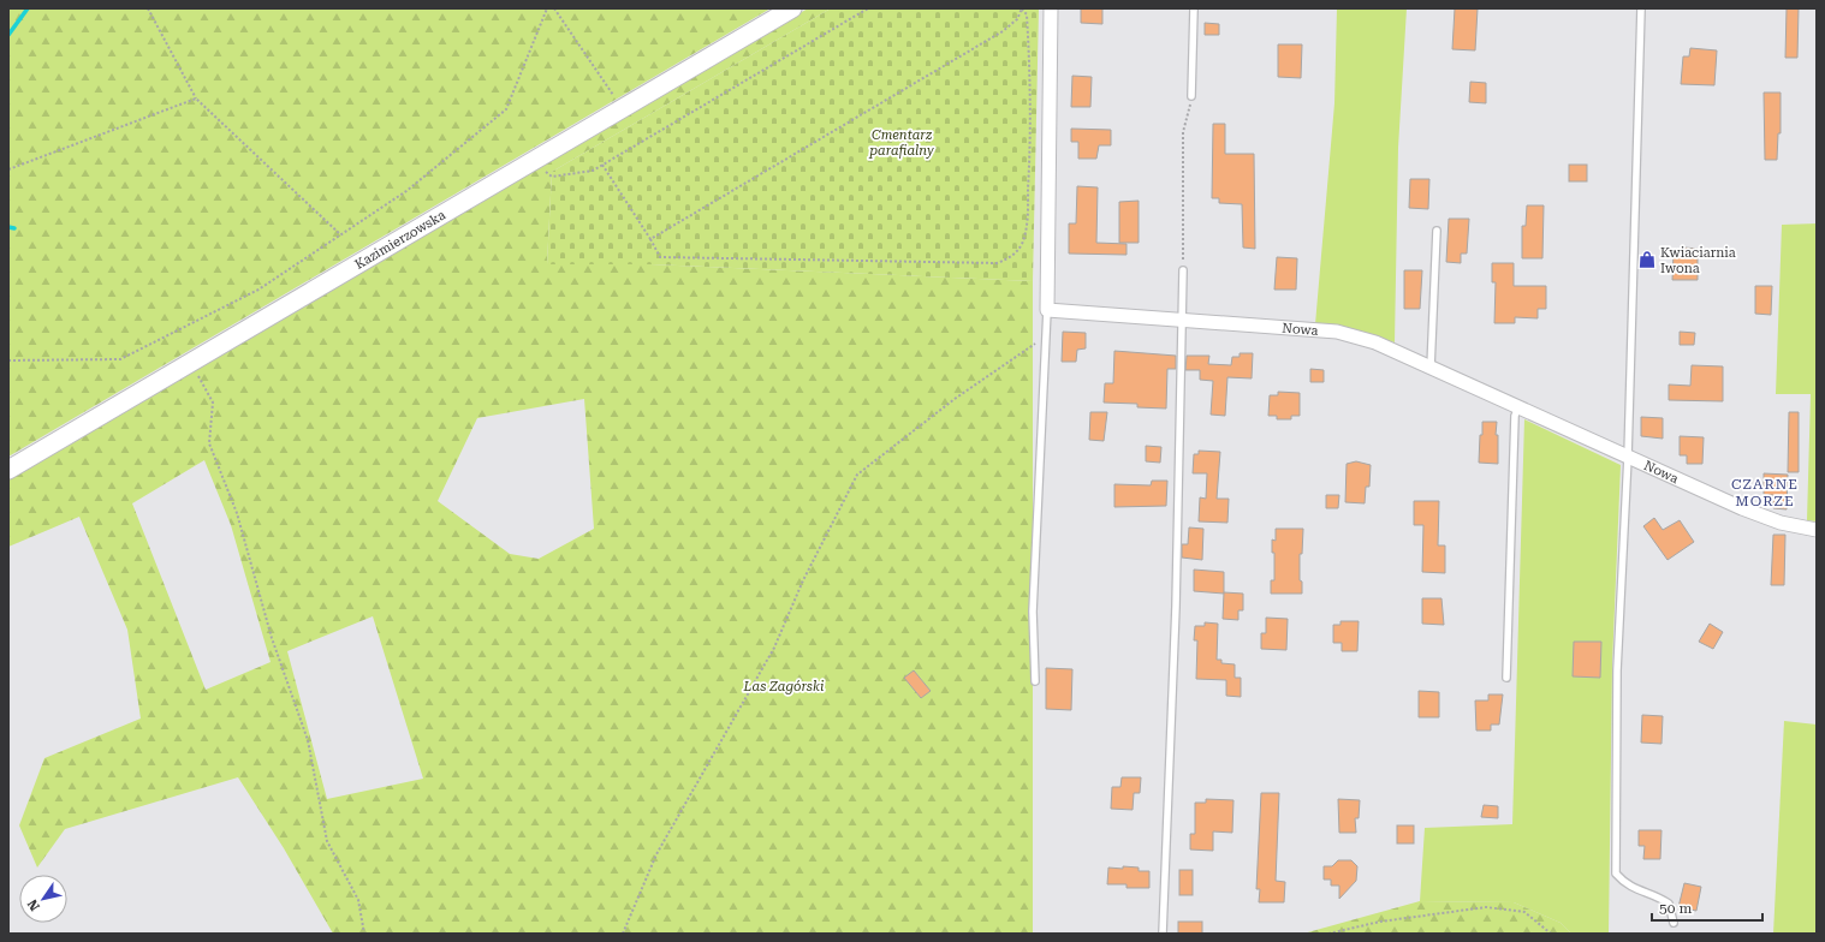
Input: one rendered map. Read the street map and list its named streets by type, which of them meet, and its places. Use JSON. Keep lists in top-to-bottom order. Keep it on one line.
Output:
{"streets":{"street":["Kazimierzowska","Nowa"]},"districts":["CZARNE MORZE"],"parks":["Cmentarz parafialny","Las Zagórski"],"places":{"shop":["Kwiaciarnia Iwona"]},"scale_bar":"50 m","north":"bottom left"}
